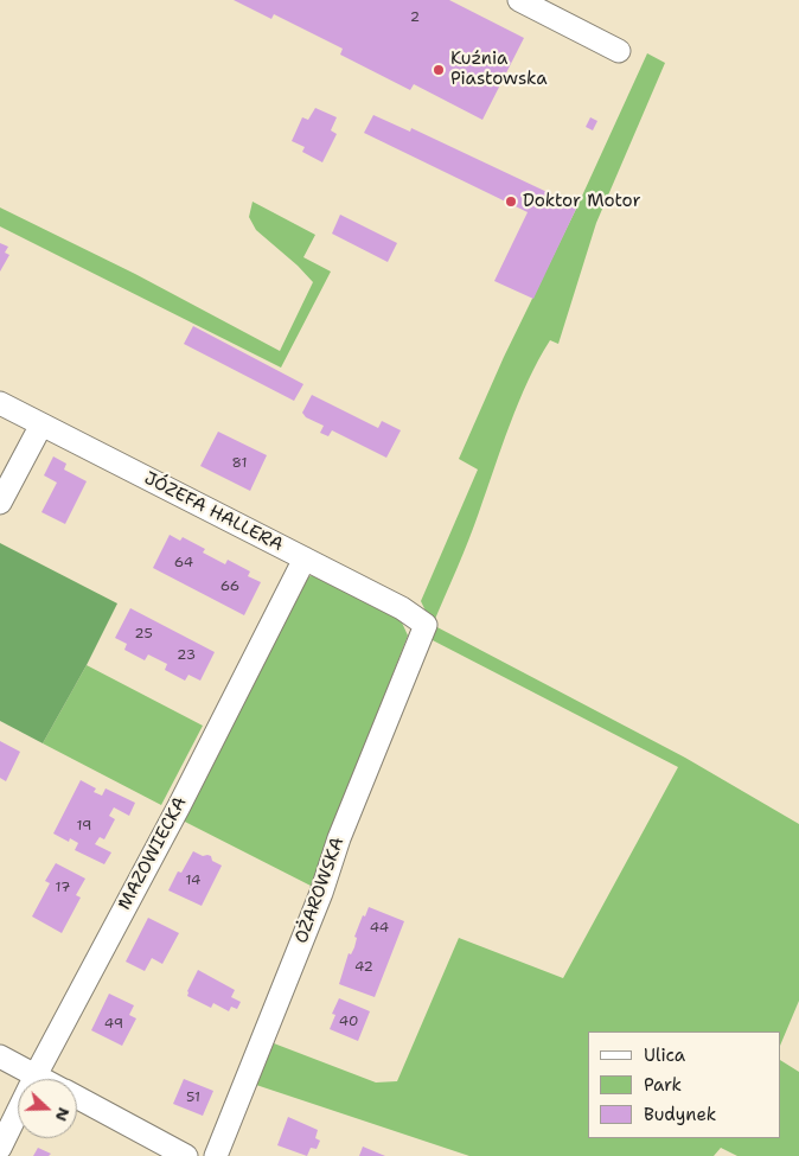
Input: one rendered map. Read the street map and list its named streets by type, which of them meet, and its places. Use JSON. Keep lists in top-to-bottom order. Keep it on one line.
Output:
{"streets":{"street":["JÓZEFA HALLERA","MAZOWIECKA","OŻAROWSKA"]},"crossings":[["JÓZEFA HALLERA","MAZOWIECKA"],["JÓZEFA HALLERA","OŻAROWSKA"]],"places":["Kuźnia Piastowska","Doktor Motor"],"house_numbers":["2","81","64","66","25","23","19","14","17","44","42","40","49","51"],"legend":["Ulica","Park","Budynek"],"north":"right"}
